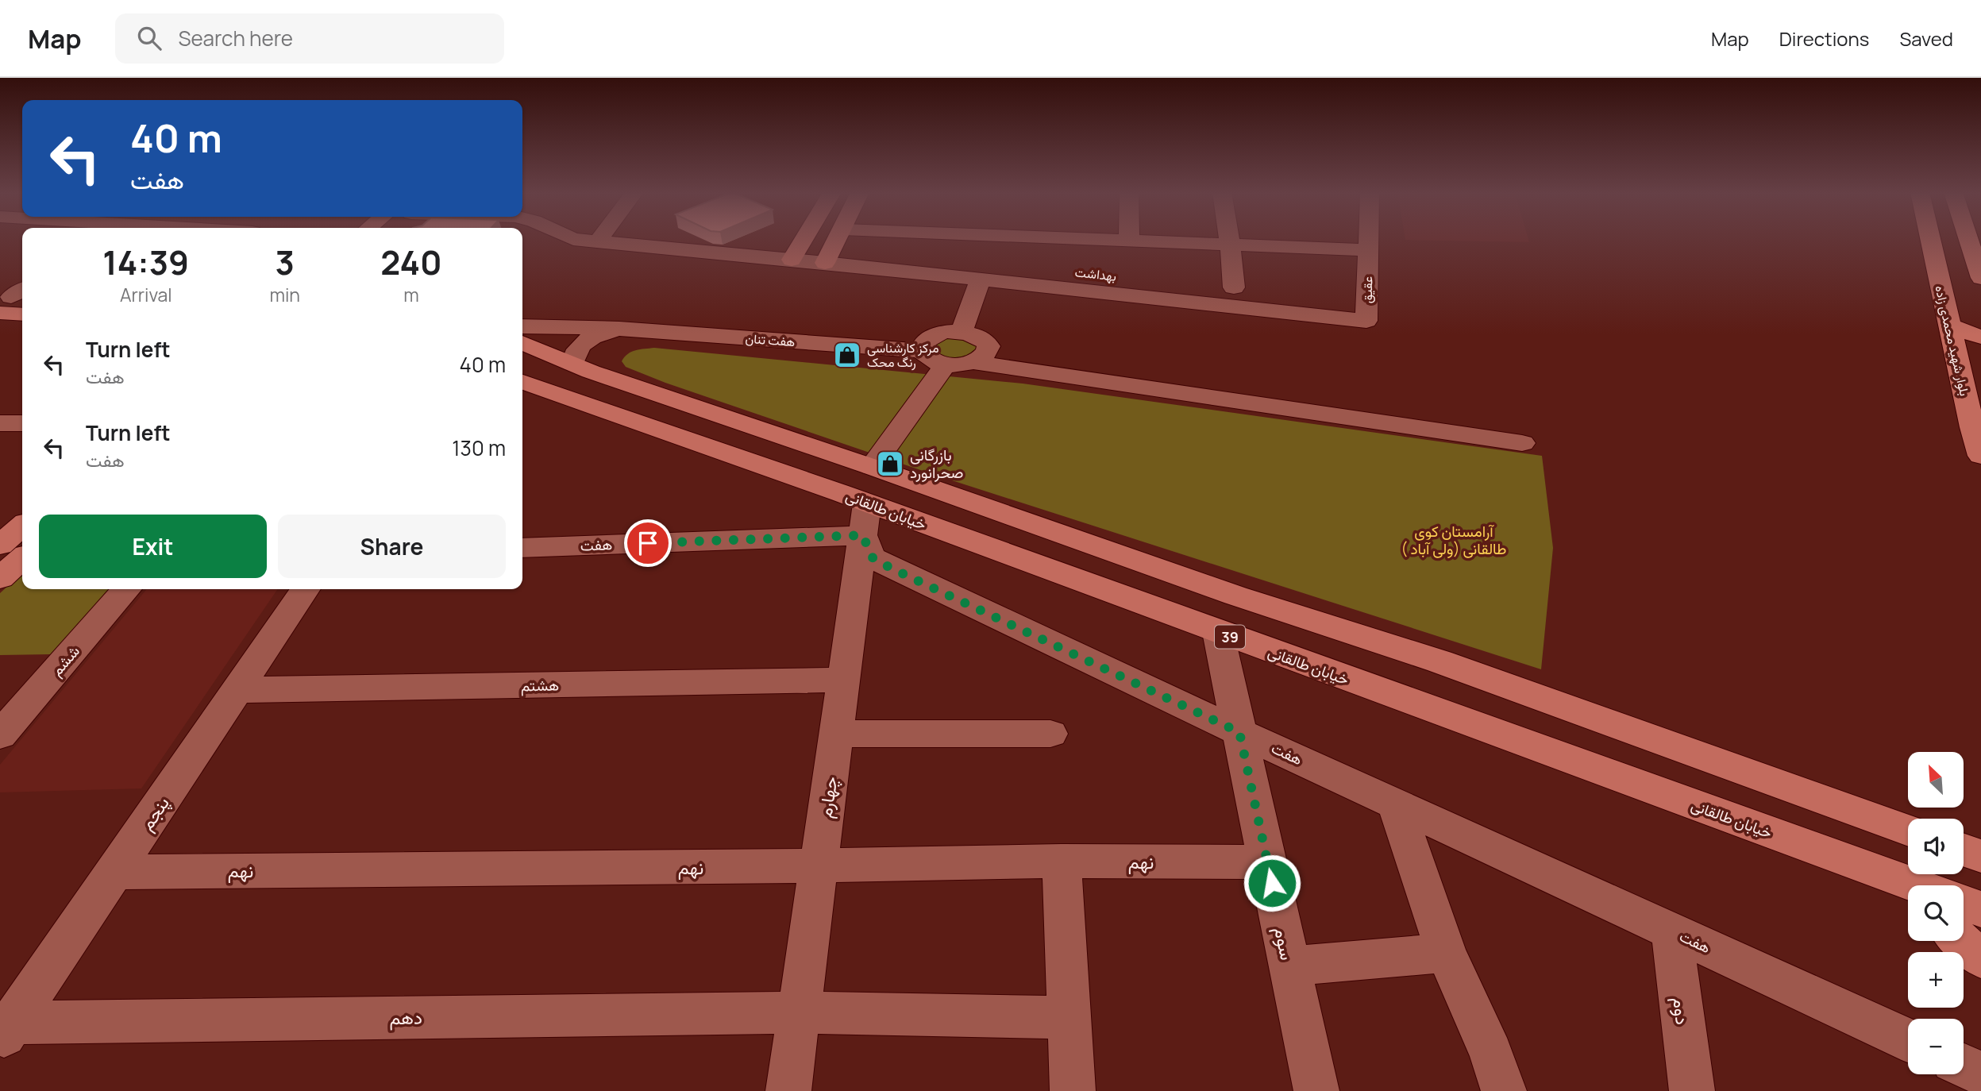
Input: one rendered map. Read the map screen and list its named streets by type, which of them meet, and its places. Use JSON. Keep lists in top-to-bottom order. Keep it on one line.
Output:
{"streets":{"main road":["بلوار شهید محمدی زاده","خیابان طالقانی","39"],"street":["بهداشت","عقیق","هفت تنان","هفت","ششم","هشتم","چهارم","پنجم","نهم","سوم","دوم","دهم"]},"crossings":[["بهداشت","عقیق"],["خیابان طالقانی","هفت"],["خیابان طالقانی","چهارم"],["خیابان طالقانی","سوم"],["هفت","چهارم"],["هفت","سوم"],["هفت","دوم"],["هشتم","چهارم"],["هشتم","پنجم"],["چهارم","نهم"],["چهارم","دهم"],["پنجم","نهم"],["پنجم","دهم"],["نهم","سوم"]],"parks":["آرامستان کوی طالقانی (ولی آباد )"],"places":{"shop":["مرکز کارشناسی رنگ محک","بازرگانی صحرانورد"]},"north":"top left","page":{"header":"Map","search":"Search here","nav":["Map","Directions","Saved"],"turn":["40 m","هفت"],"eta":["14:39","Arrival","3","min","240","m"],"list":[{"name":"Turn left","note":"هفت","value":"40 m"},{"name":"Turn left","note":"هفت","value":"130 m"}],"buttons":["Exit","Share"],"map_buttons":["+","−"]}}
